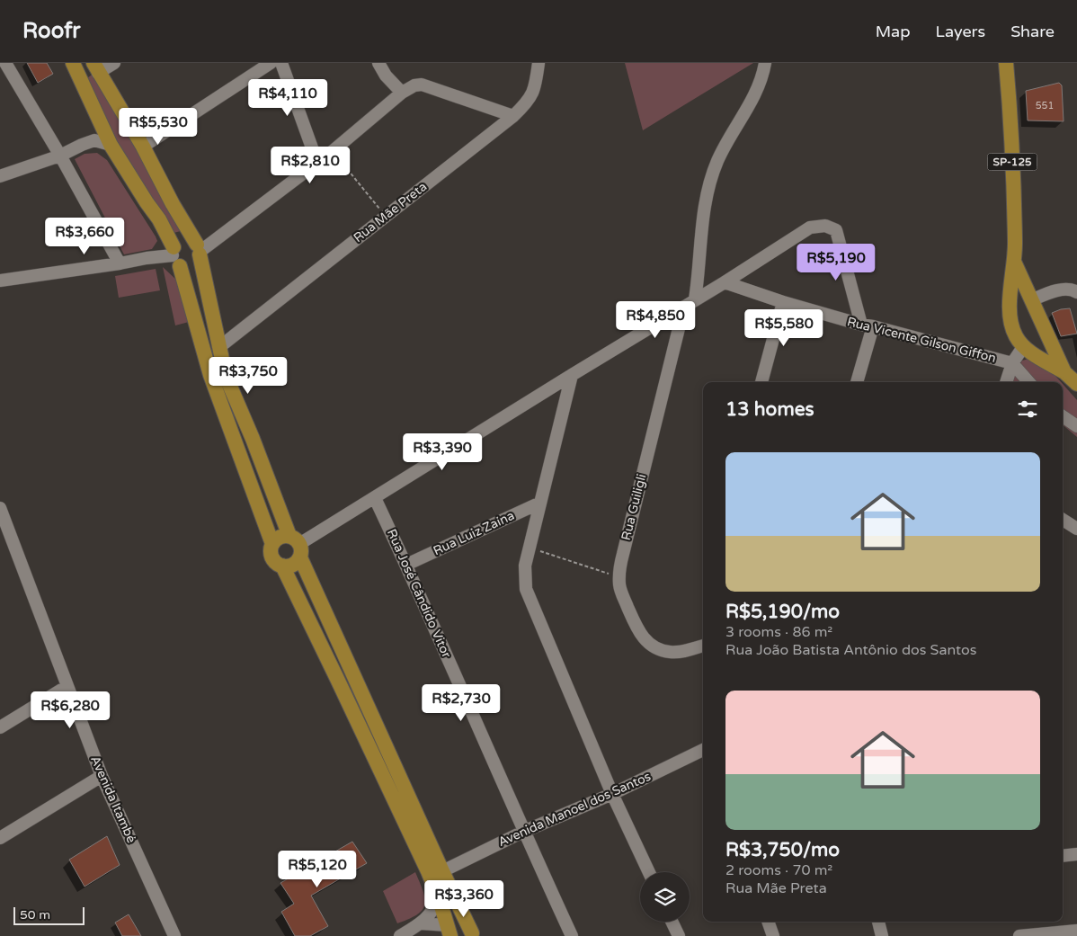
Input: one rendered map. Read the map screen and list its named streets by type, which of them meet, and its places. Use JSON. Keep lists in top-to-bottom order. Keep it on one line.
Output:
{"streets":{"main road":["SP-125"],"street":["Rua Mãe Preta","Rua Vicente Gilson Giffon","Rua Guiligli","Rua Luiz Zaína","Rua José Cândido Vitor","Avenida Itambé","Avenida Manoel dos Santos"]},"crossings":[["Rua Luiz Zaína","Rua José Cândido Vitor"],["Rua José Cândido Vitor","Avenida Manoel dos Santos"]],"house_numbers":["551"],"scale_bar":"50 m","page":{"header":"Roofr","nav":["Map","Layers","Share"],"price":["R$4,110","R$5,530","R$2,810","R$3,660","R$5,190","R$4,850","R$5,580","R$3,750","R$3,390","R$2,730","R$6,280","R$5,120","R$3,360"],"heading":"13 homes","list":[{"name":"R$5,190/mo","note":"3 rooms · 86 m² · Rua João Batista Antônio dos Santos"},{"name":"R$3,750/mo","note":"2 rooms · 70 m² · Rua Mãe Preta"}],"scale":"50 m"}}
